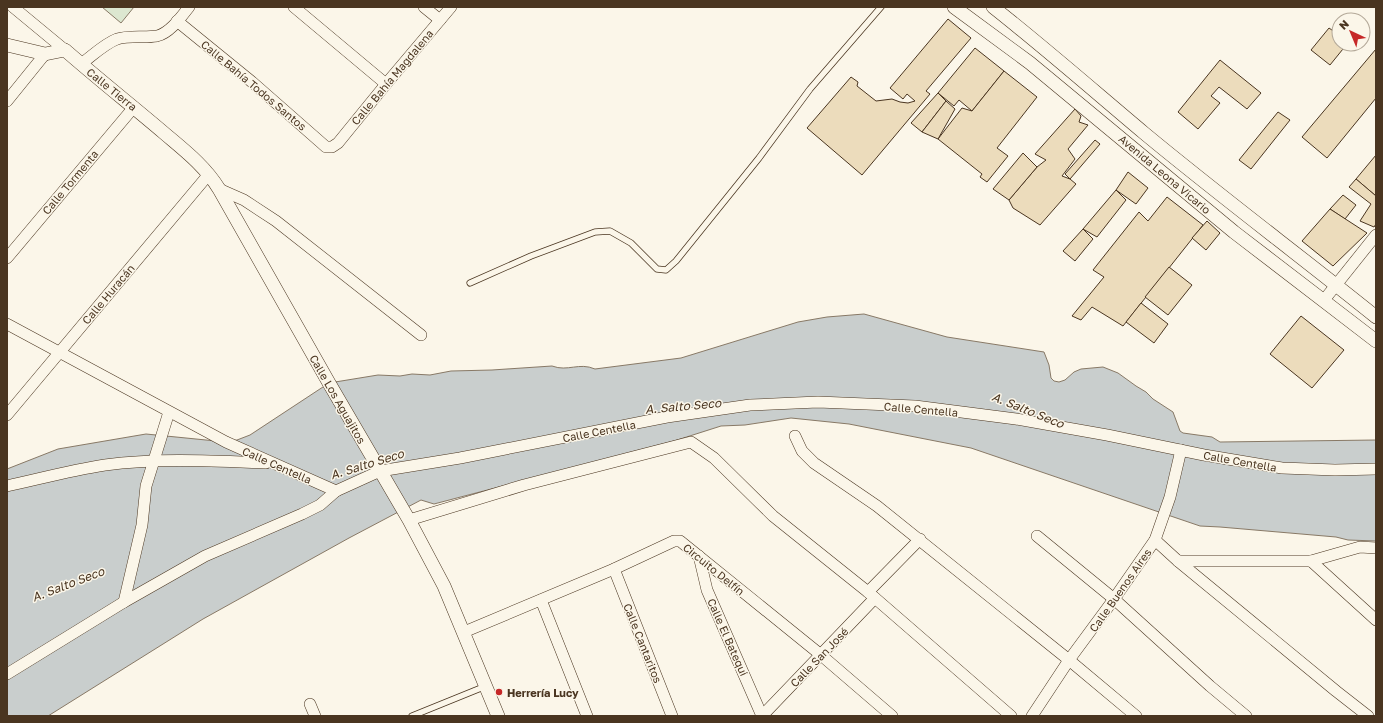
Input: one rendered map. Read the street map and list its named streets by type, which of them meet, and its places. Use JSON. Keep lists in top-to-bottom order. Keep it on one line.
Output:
{"streets":{"street":["Calle Bahía Magdalena","Calle Bahía Todos Santos","Calle Tierra","Avenida Leona Vicario","Calle Tormenta","Calle Huracán","Calle Los Aguajitos","Calle Centella","Circuito Delfín","Calle Buenos Aires","Calle El Batequi","Calle Cantaritos","Calle San José"]},"crossings":[["Calle Bahía Magdalena","Calle Bahía Todos Santos"],["Calle Tierra","Calle Tormenta"],["Calle Tierra","Calle Huracán"],["Calle Tierra","Calle Los Aguajitos"],["Calle Huracán","Calle Los Aguajitos"],["Calle Huracán","Calle Centella"],["Calle Los Aguajitos","Calle Centella"],["Calle Los Aguajitos","Circuito Delfín"],["Calle Centella","Calle Buenos Aires"],["Circuito Delfín","Calle El Batequi"],["Circuito Delfín","Calle Cantaritos"],["Circuito Delfín","Calle San José"],["Calle El Batequi","Calle San José"]],"water":["A. Salto Seco"],"places":["Herrería Lucy"],"north":"top left"}
